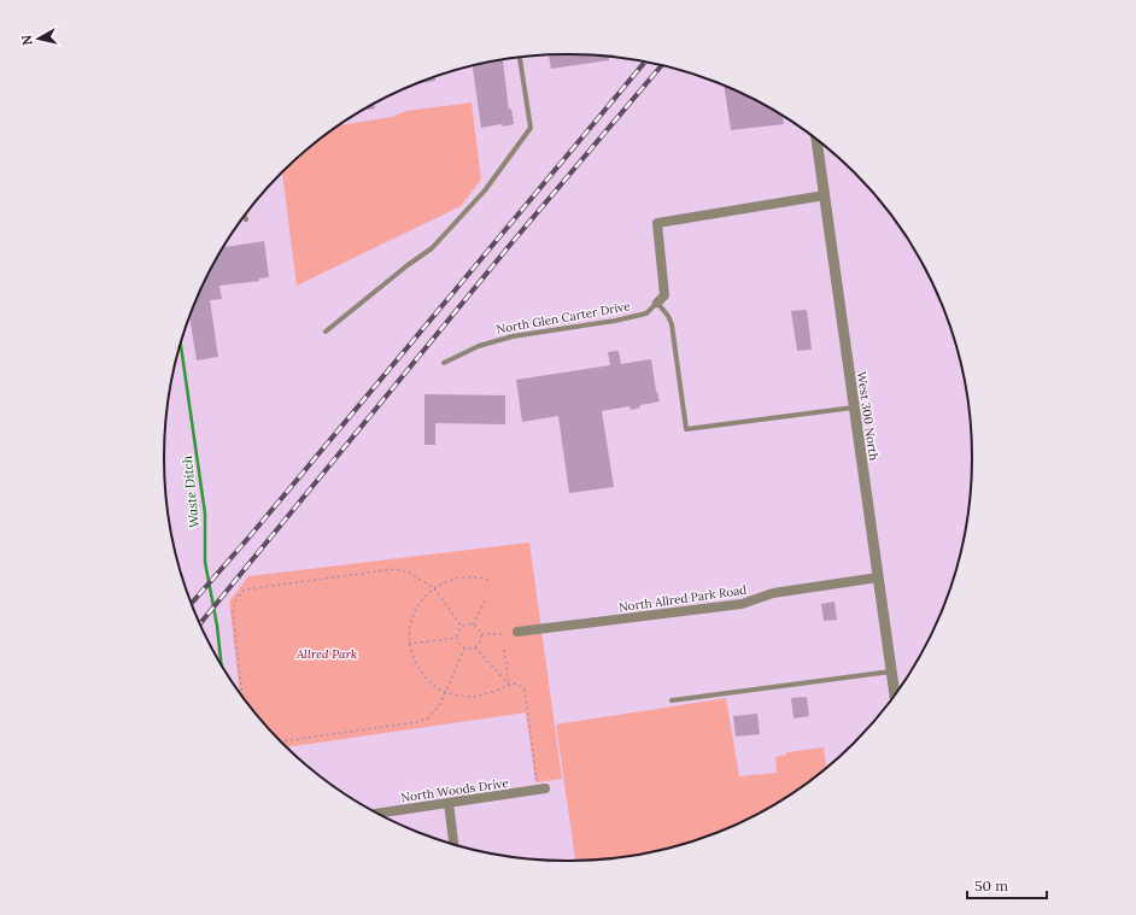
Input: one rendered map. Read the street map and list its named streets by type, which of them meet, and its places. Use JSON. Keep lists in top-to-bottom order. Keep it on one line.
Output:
{"streets":{"street":["West 300 North","North Allred Park Road","North Woods Drive"],"lane":["North Glen Carter Drive"]},"crossings":[["West 300 North","North Allred Park Road"]],"water":["Waste Ditch"],"parks":["Allred Park"],"scale_bar":"50 m","north":"left"}
